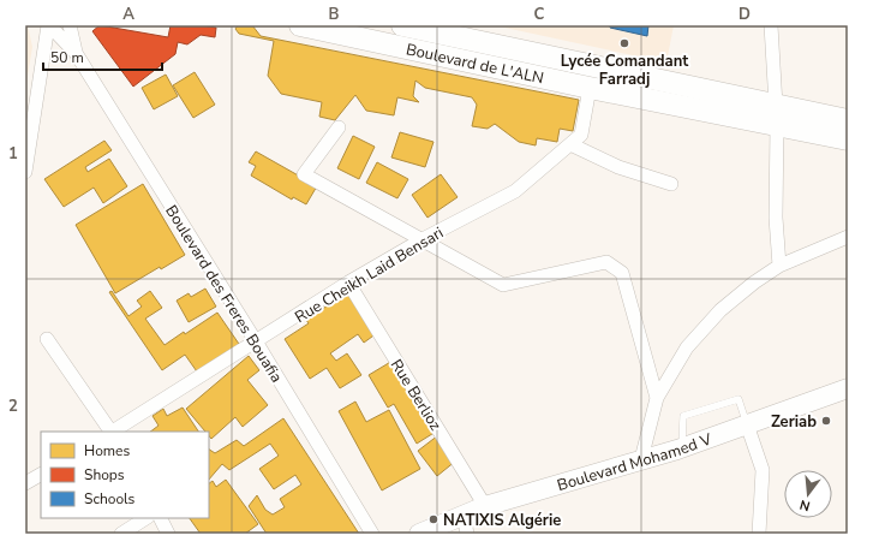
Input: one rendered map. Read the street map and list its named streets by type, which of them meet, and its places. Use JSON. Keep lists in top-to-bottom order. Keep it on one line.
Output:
{"streets":{"main road":["Boulevard de L'ALN","Boulevard Mohamed V"],"street":["Rue Cheikh Laid Bensari","Boulevard des Freres Bouafia","Rue Berlioz"]},"crossings":[["Boulevard de L'ALN","Rue Cheikh Laid Bensari"],["Rue Cheikh Laid Bensari","Boulevard des Freres Bouafia"],["Rue Cheikh Laid Bensari","Rue Berlioz"],["Rue Berlioz","Boulevard Mohamed V"]],"places":["Lycée Comandant Farradj","Zeriab","NATIXIS Algérie"],"legend":["Homes","Shops","Schools"],"scale_bar":"50 m","north":"bottom","grid":{"columns":["A","B","C","D"],"rows":["1","2"]}}
